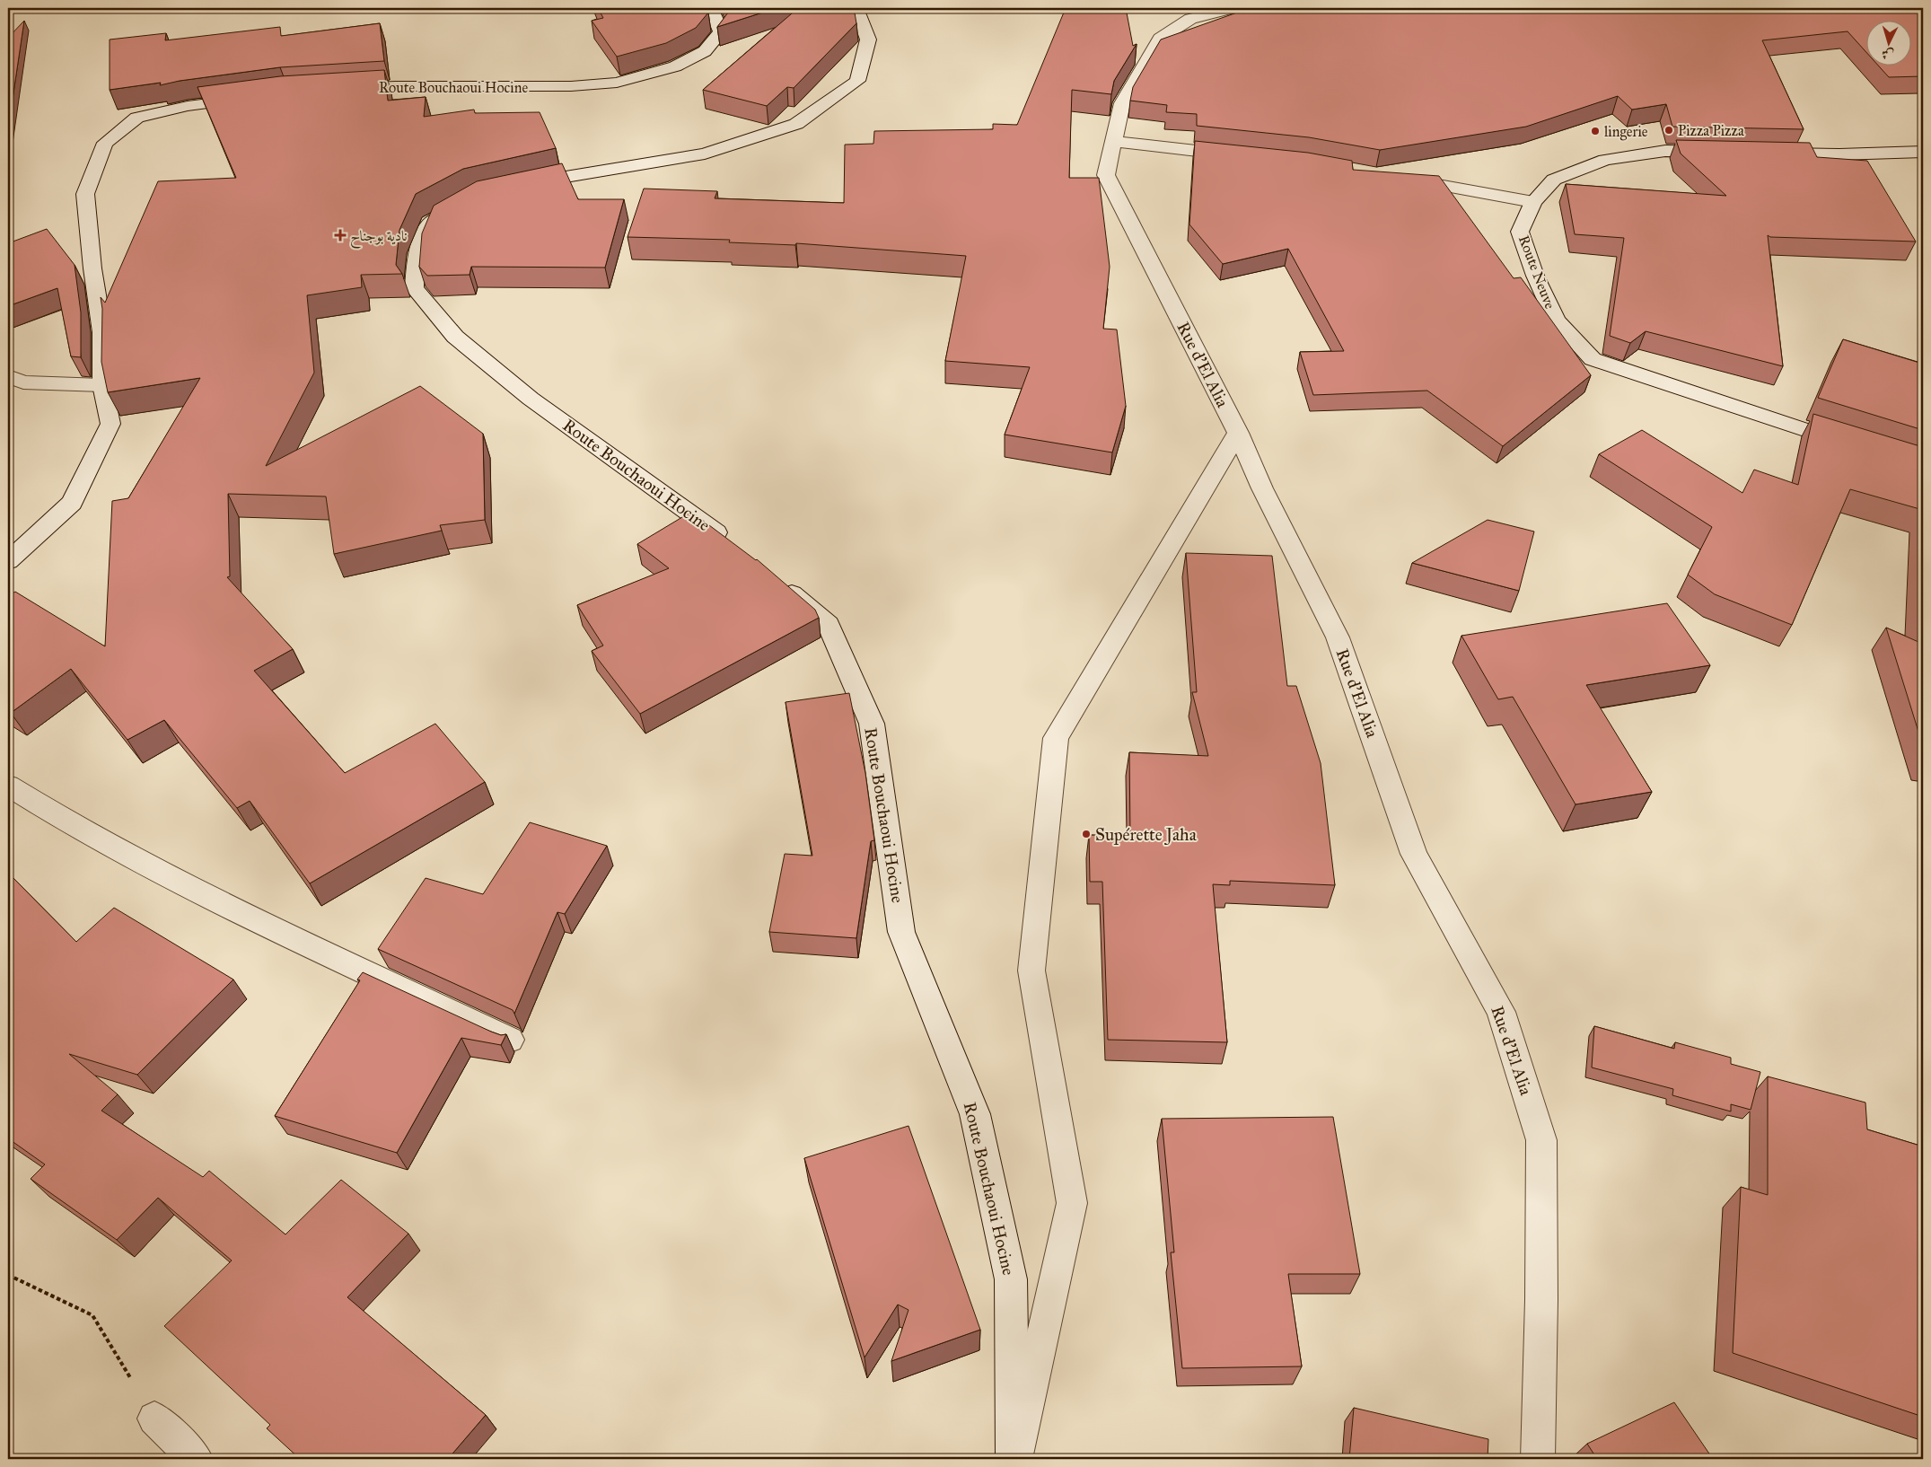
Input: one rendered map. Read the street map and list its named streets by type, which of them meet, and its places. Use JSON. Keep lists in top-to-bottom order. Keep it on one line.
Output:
{"streets":{"street":["Route Bouchaoui Hocine","Route Neuve","Rue d'El Alia"]},"places":{"other":["Pizza Pizza","lingerie","Supérette Jaha"],"health":["نادية بوجناح"]},"north":"bottom"}
